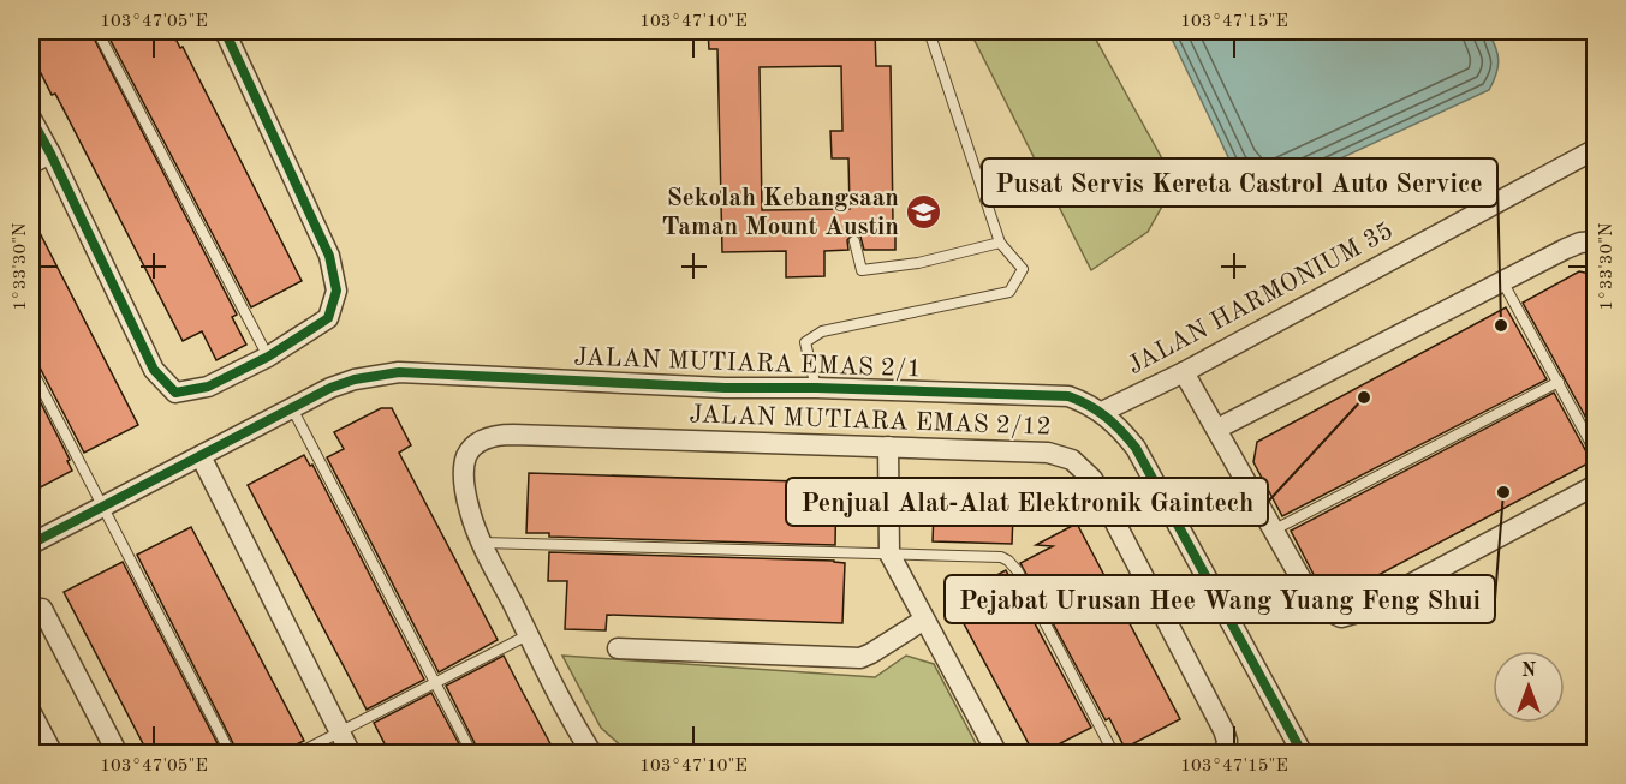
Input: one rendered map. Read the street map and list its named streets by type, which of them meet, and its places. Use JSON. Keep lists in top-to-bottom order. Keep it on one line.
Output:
{"streets":{"street":["JALAN HARMONIUM 35","JALAN MUTIARA EMAS 2/1","JALAN MUTIARA EMAS 2/12"]},"crossings":[["JALAN HARMONIUM 35","JALAN MUTIARA EMAS 2/1"]],"places":{"school or university":["Sekolah Kebangsaan Taman Mount Austin"],"other":["Pusat Servis Kereta Castrol Auto Service","Penjual Alat-Alat Elektronik Gaintech","Pejabat Urusan Hee Wang Yuang Feng Shui"]},"north":"top","coordinates":["103°47'05\"E","103°47'10\"E","103°47'15\"E","1°33'30\"N"]}
